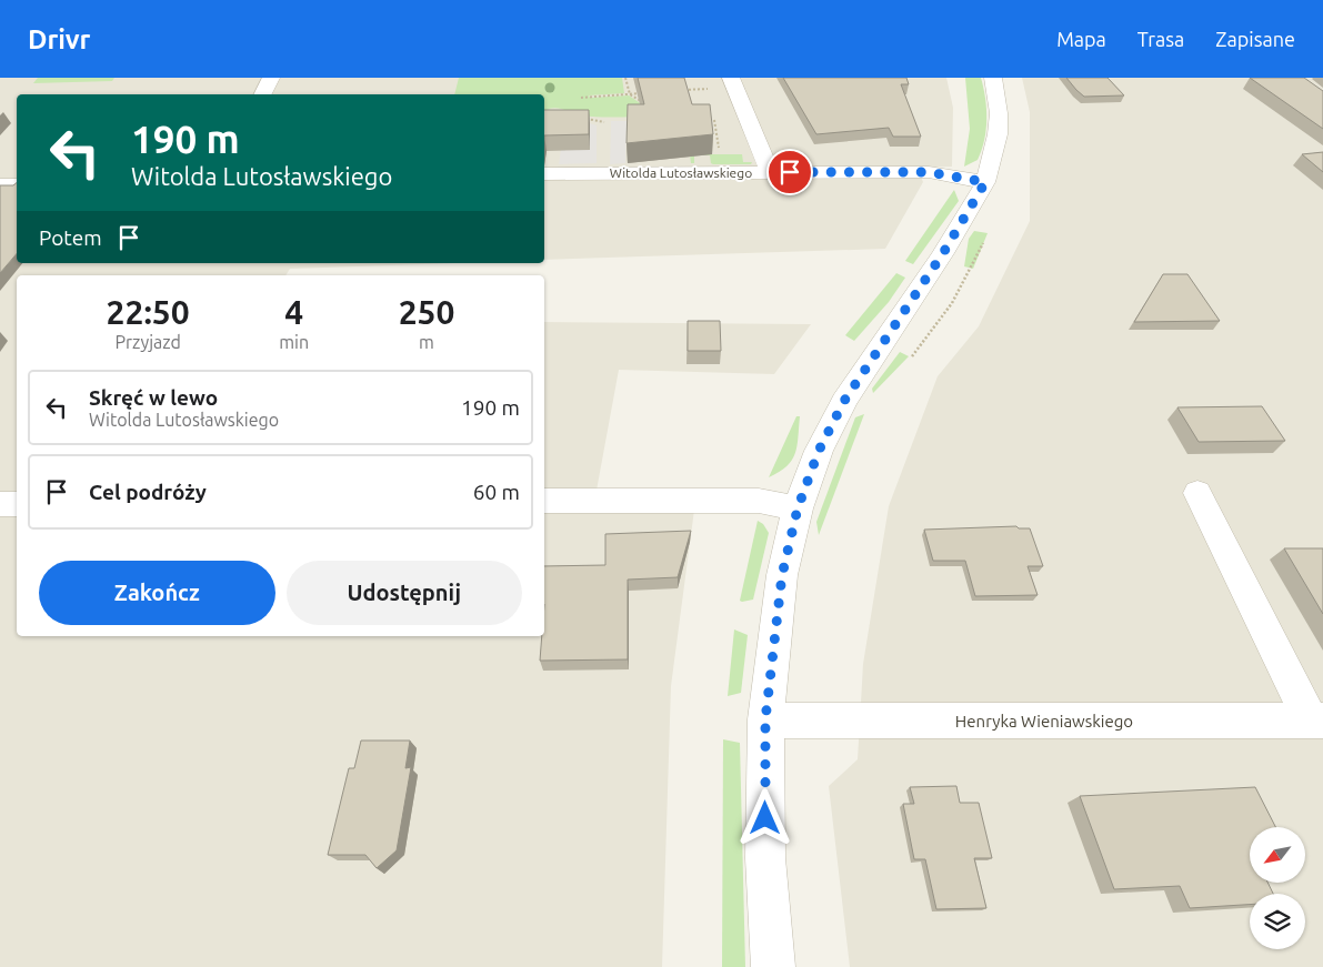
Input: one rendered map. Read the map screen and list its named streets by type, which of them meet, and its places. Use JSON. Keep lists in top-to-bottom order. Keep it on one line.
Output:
{"streets":{"street":["Witolda Lutosławskiego","Henryka Wieniawskiego"]},"north":"bottom left","page":{"header":"Drivr","nav":["Mapa","Trasa","Zapisane"],"turn":["190 m","Witolda Lutosławskiego"],"then":"Potem","eta":["22:50","Przyjazd","4","min","250","m"],"list":[{"name":"Skręć w lewo","note":"Witolda Lutosławskiego","value":"190 m"},{"name":"Cel podróży","value":"60 m"}],"buttons":["Zakończ","Udostępnij"]}}
